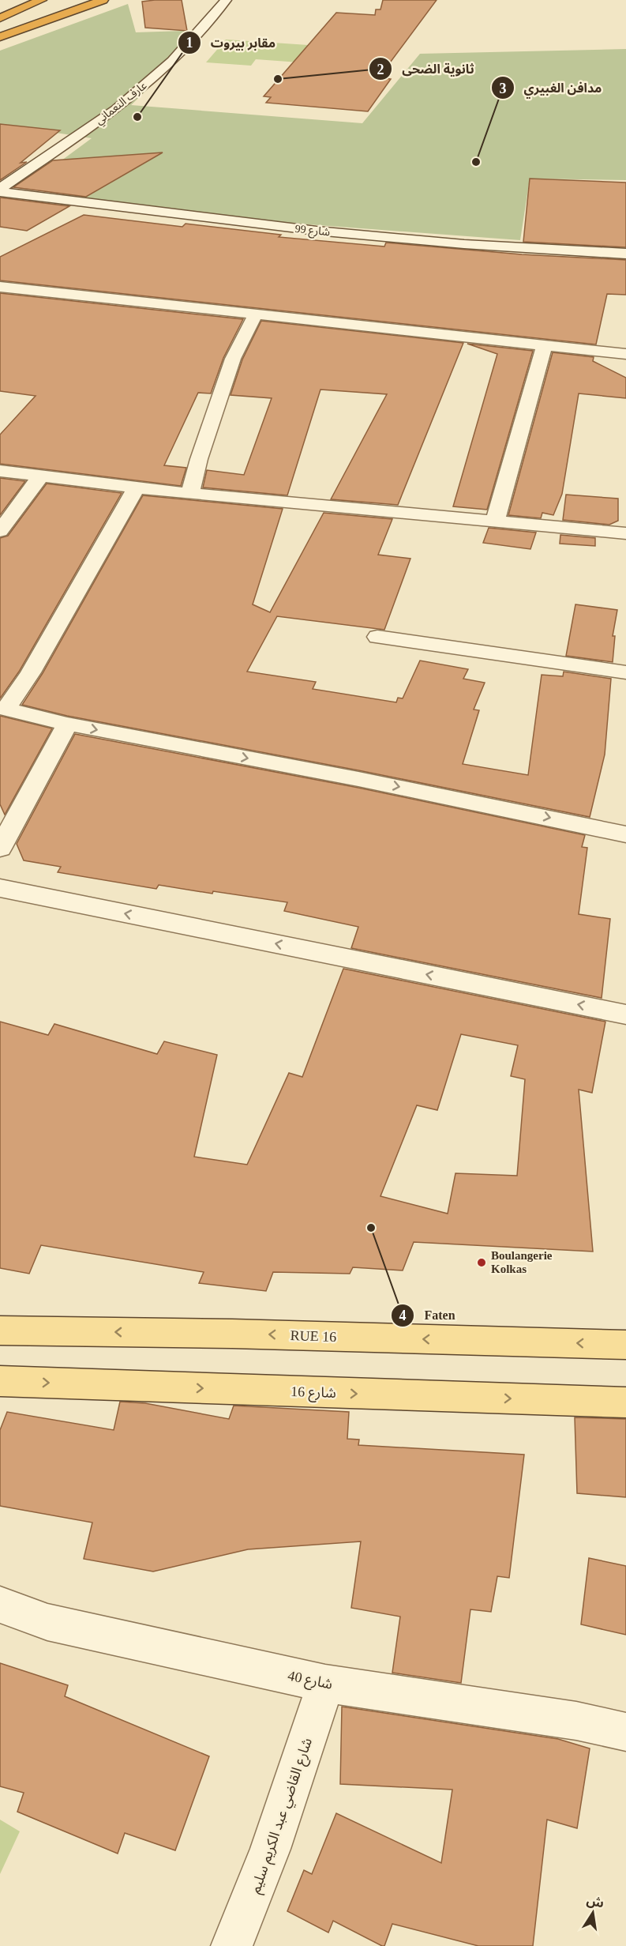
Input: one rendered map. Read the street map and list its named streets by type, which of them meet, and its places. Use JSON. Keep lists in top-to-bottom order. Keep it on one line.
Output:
{"streets":{"main road":["RUE 16","شارع 16"],"street":["عارف النعماني","شارع 99","شارع 40","شارع القاضي عبد الكريم سليم"]},"crossings":[["شارع 40","شارع القاضي عبد الكريم سليم"]],"one_way":["RUE 16","شارع 16"],"places":["ثانوية الضحى","مقابر بيروت","مدافن الغبيري","Faten","Boulangerie Kolkas"],"north":"top"}
